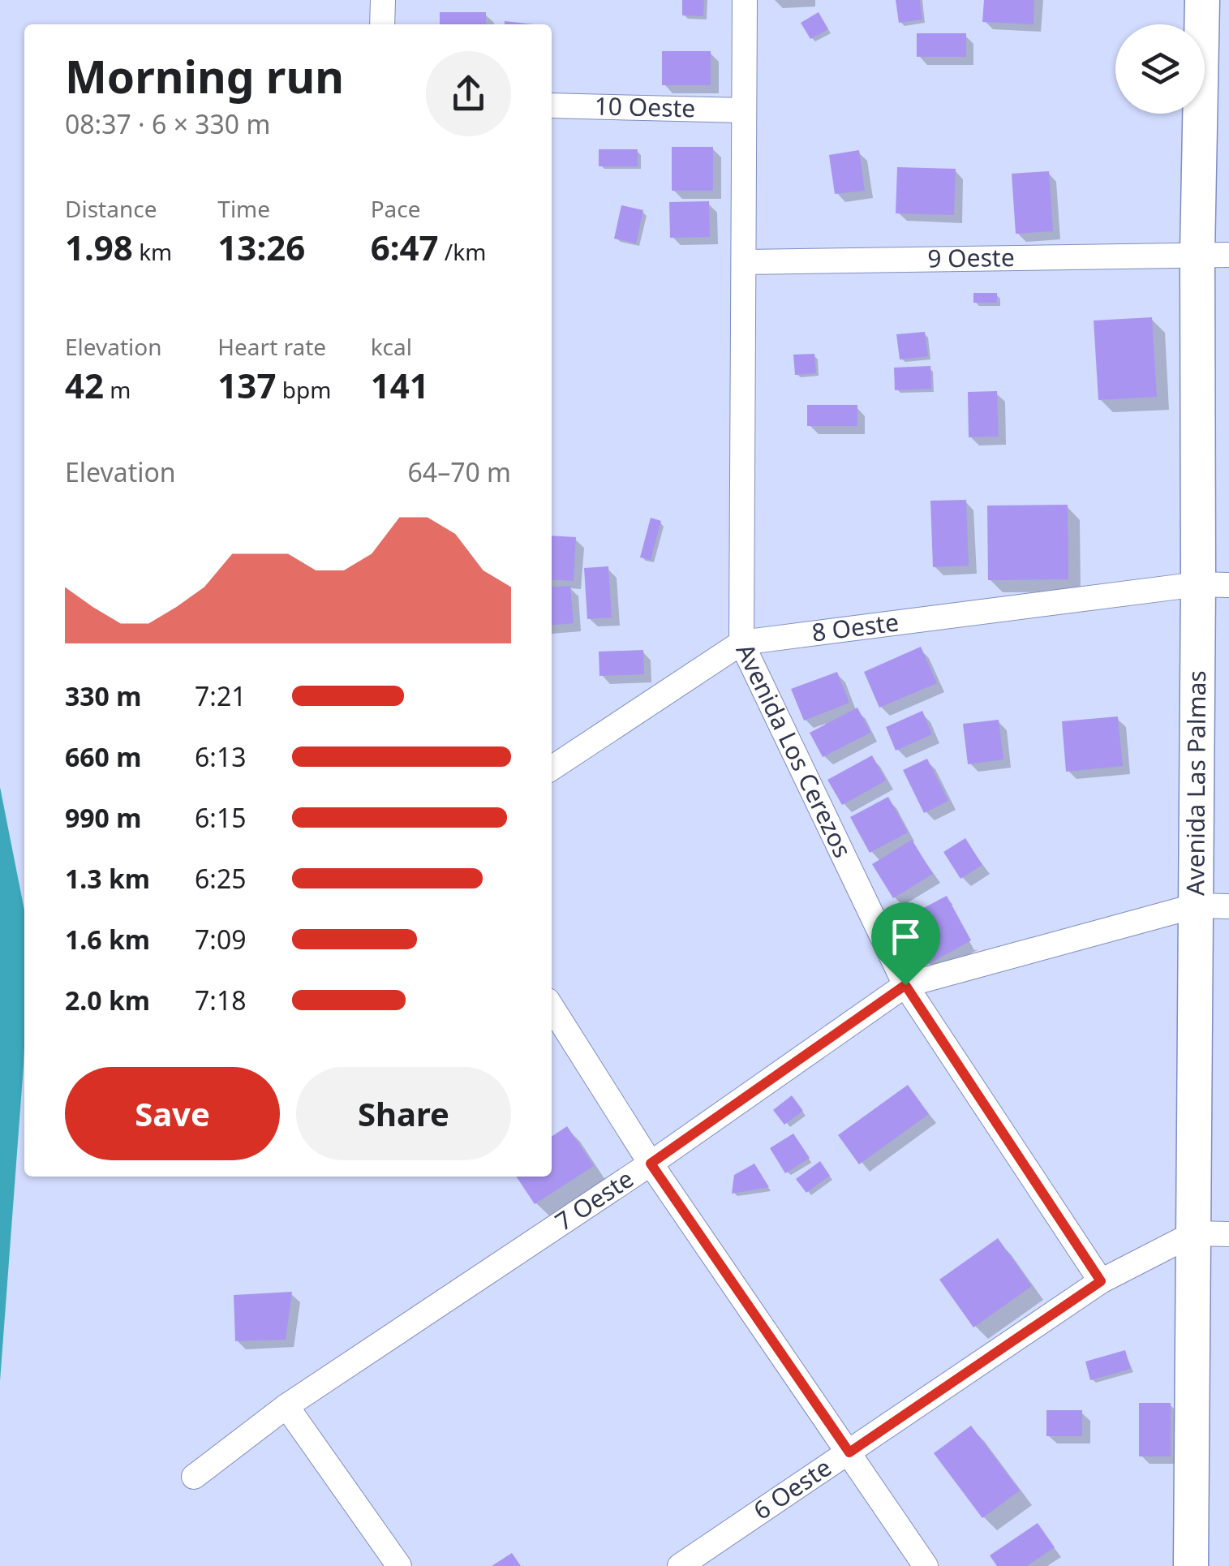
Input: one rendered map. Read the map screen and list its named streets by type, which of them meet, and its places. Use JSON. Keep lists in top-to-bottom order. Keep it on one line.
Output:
{"streets":{"street":["10 Oeste","9 Oeste","8 Oeste","Avenida Los Cerezos","Avenida Las Palmas","7 Oeste","6 Oeste"]},"crossings":[["10 Oeste","Avenida Los Cerezos"],["9 Oeste","Avenida Los Cerezos"],["9 Oeste","Avenida Las Palmas"],["8 Oeste","Avenida Los Cerezos"],["8 Oeste","Avenida Las Palmas"],["Avenida Los Cerezos","7 Oeste"],["Avenida Los Cerezos","6 Oeste"],["Avenida Las Palmas","7 Oeste"],["Avenida Las Palmas","6 Oeste"]],"page":{"heading":["Morning run","08:37 · 6 × 330 m"],"stats":[["Distance","1.98 km"],["Time","13:26"],["Pace","6:47 /km"],["Elevation","42 m"],["Heart rate","137 bpm"],["kcal","141"]],"chart":["Elevation","64–70 m"],"list":[{"name":"330 m","note":"7:21"},{"name":"660 m","note":"6:13"},{"name":"990 m","note":"6:15"},{"name":"1.3 km","note":"6:25"},{"name":"1.6 km","note":"7:09"},{"name":"2.0 km","note":"7:18"}],"buttons":["Save","Share"]}}
